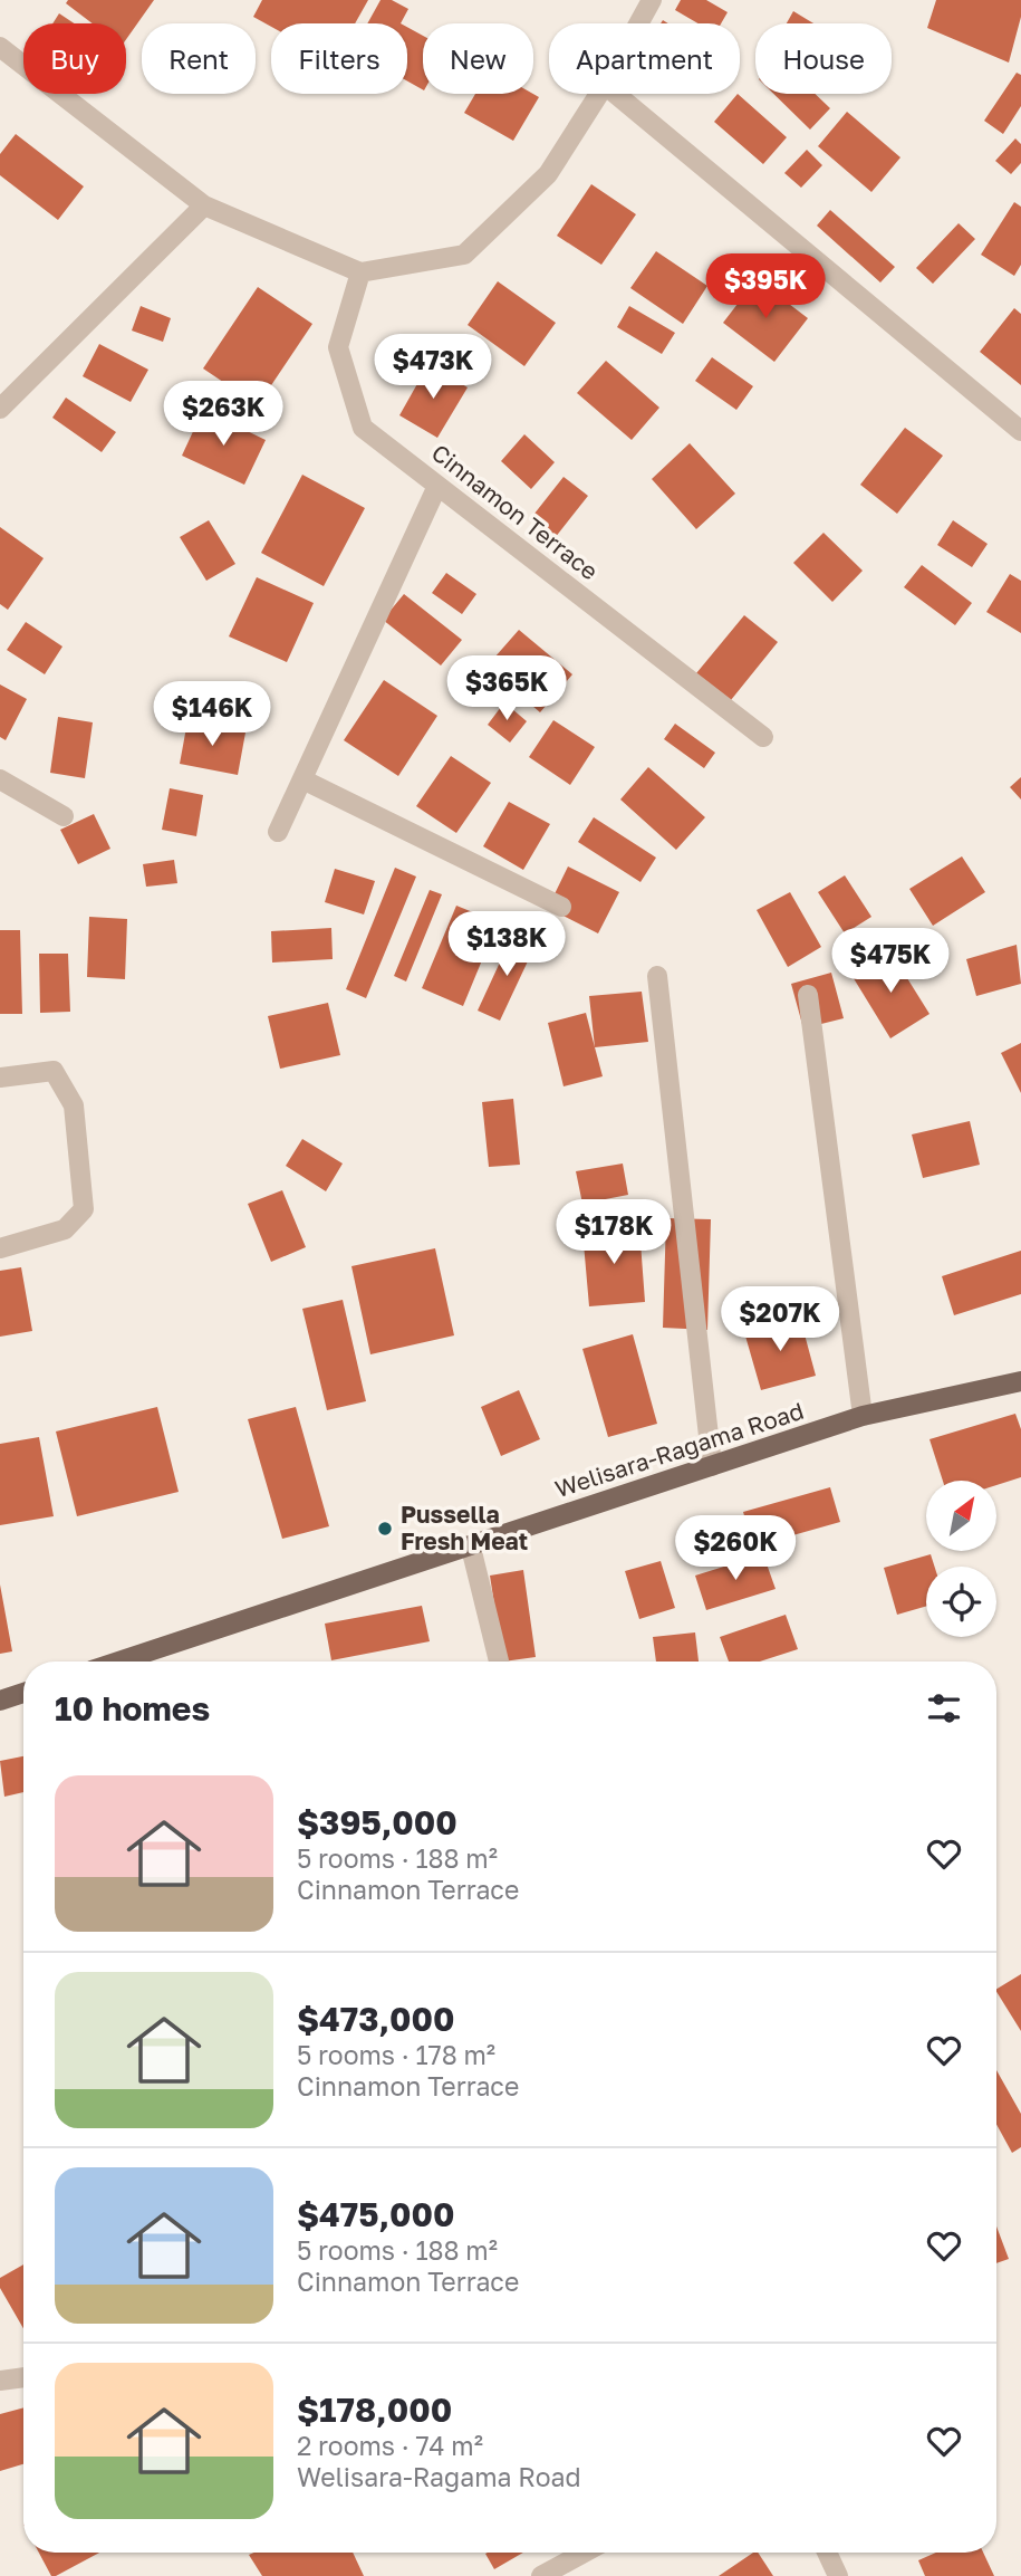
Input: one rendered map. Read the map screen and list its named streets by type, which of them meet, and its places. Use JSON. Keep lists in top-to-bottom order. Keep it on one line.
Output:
{"streets":{"main road":["Welisara-Ragama Road"],"street":["Cinnamon Terrace"]},"places":["Pussella Fresh Meat"],"north":"top right","page":{"chip":["Buy","Rent","Filters","New","Apartment","House"],"price":["$395K","$473K","$263K","$365K","$146K","$138K","$475K","$178K","$207K","$260K"],"heading":"10 homes","list":[{"name":"$395,000","note":"5 rooms · 188 m² · Cinnamon Terrace"},{"name":"$473,000","note":"5 rooms · 178 m² · Cinnamon Terrace"},{"name":"$475,000","note":"5 rooms · 188 m² · Cinnamon Terrace"},{"name":"$178,000","note":"2 rooms · 74 m² · Welisara-Ragama Road"}]}}
